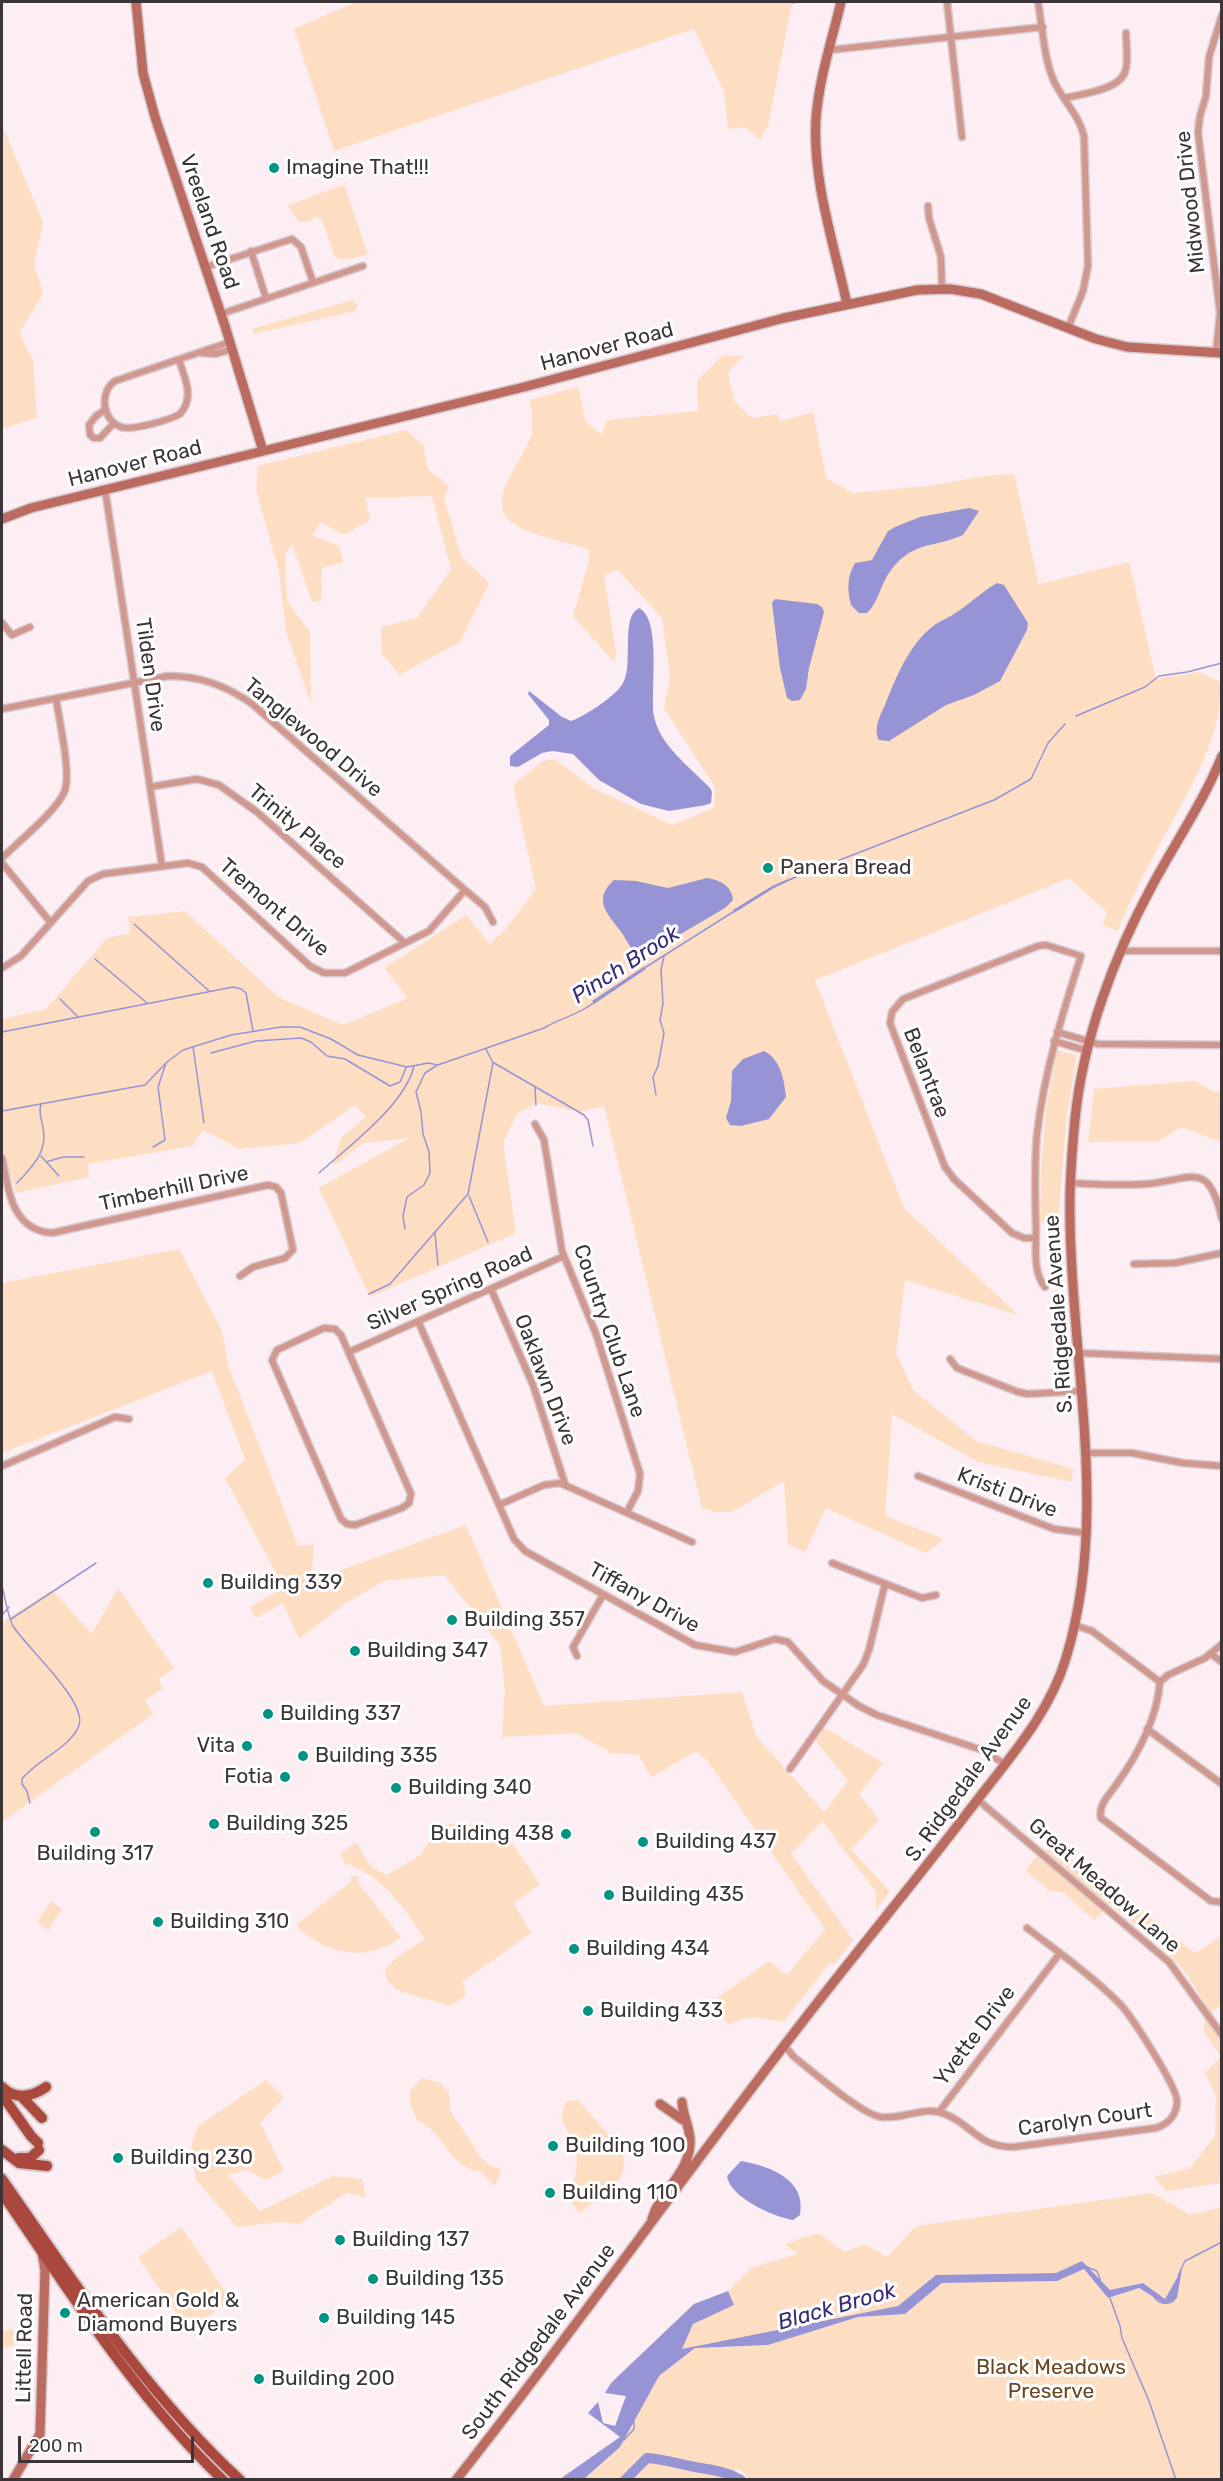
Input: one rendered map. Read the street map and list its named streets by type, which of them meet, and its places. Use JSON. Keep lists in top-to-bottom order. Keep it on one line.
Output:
{"streets":{"street":["Midwood Drive","Vreeland Road","Hanover Road","Tilden Drive","Tanglewood Drive","Trinity Place","Tremont Drive","Belantrae","Timberhill Drive","Silver Spring Road","S. Ridgedale Avenue","Country Club Lane","Oaklawn Drive","Kristi Drive","Tiffany Drive","Great Meadow Lane","Yvette Drive","Carolyn Court","South Ridgedale Avenue","Littell Road"]},"crossings":[["Midwood Drive","Hanover Road"],["Vreeland Road","Hanover Road"],["Hanover Road","Tilden Drive"],["Tilden Drive","Tanglewood Drive"],["Tilden Drive","Trinity Place"],["Tilden Drive","Tremont Drive"],["Tanglewood Drive","Tremont Drive"],["Trinity Place","Tremont Drive"],["Silver Spring Road","Country Club Lane"],["Silver Spring Road","Oaklawn Drive"],["Silver Spring Road","Tiffany Drive"],["S. Ridgedale Avenue","Kristi Drive"],["S. Ridgedale Avenue","Tiffany Drive"],["S. Ridgedale Avenue","Great Meadow Lane"],["S. Ridgedale Avenue","Yvette Drive"],["S. Ridgedale Avenue","South Ridgedale Avenue"],["Yvette Drive","Carolyn Court"]],"water":["Pinch Brook","Black Brook"],"parks":["Black Meadows Preserve"],"places":["Imagine That!!!","Panera Bread","Building 339","Building 357","Building 347","Building 337","Vita","Building 335","Fotia","Building 340","Building 325","Building 317","Building 438","Building 437","Building 435","Building 310","Building 434","Building 433","Building 100","Building 230","Building 110","Building 137","Building 135","American Gold & Diamond Buyers","Building 145","Building 200"],"scale_bar":"200 m"}
